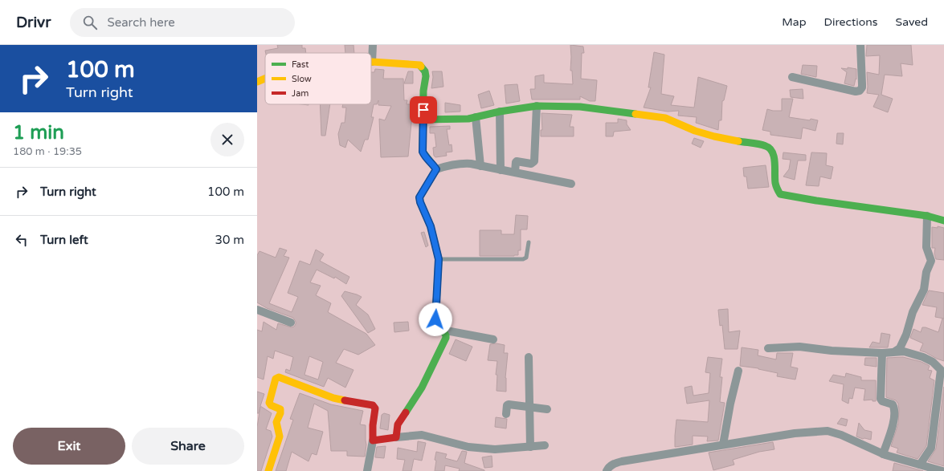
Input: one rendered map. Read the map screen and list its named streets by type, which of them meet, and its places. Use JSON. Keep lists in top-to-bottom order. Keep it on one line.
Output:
{"legend":["Fast","Slow","Jam"],"page":{"header":"Drivr","search":"Search here","nav":["Map","Directions","Saved"],"turn":["100 m","Turn right"],"heading":["1 min","180 m · 19:35"],"list":[{"name":"Turn right","value":"100 m"},{"name":"Turn left","value":"30 m"}],"buttons":["Exit","Share"]}}
